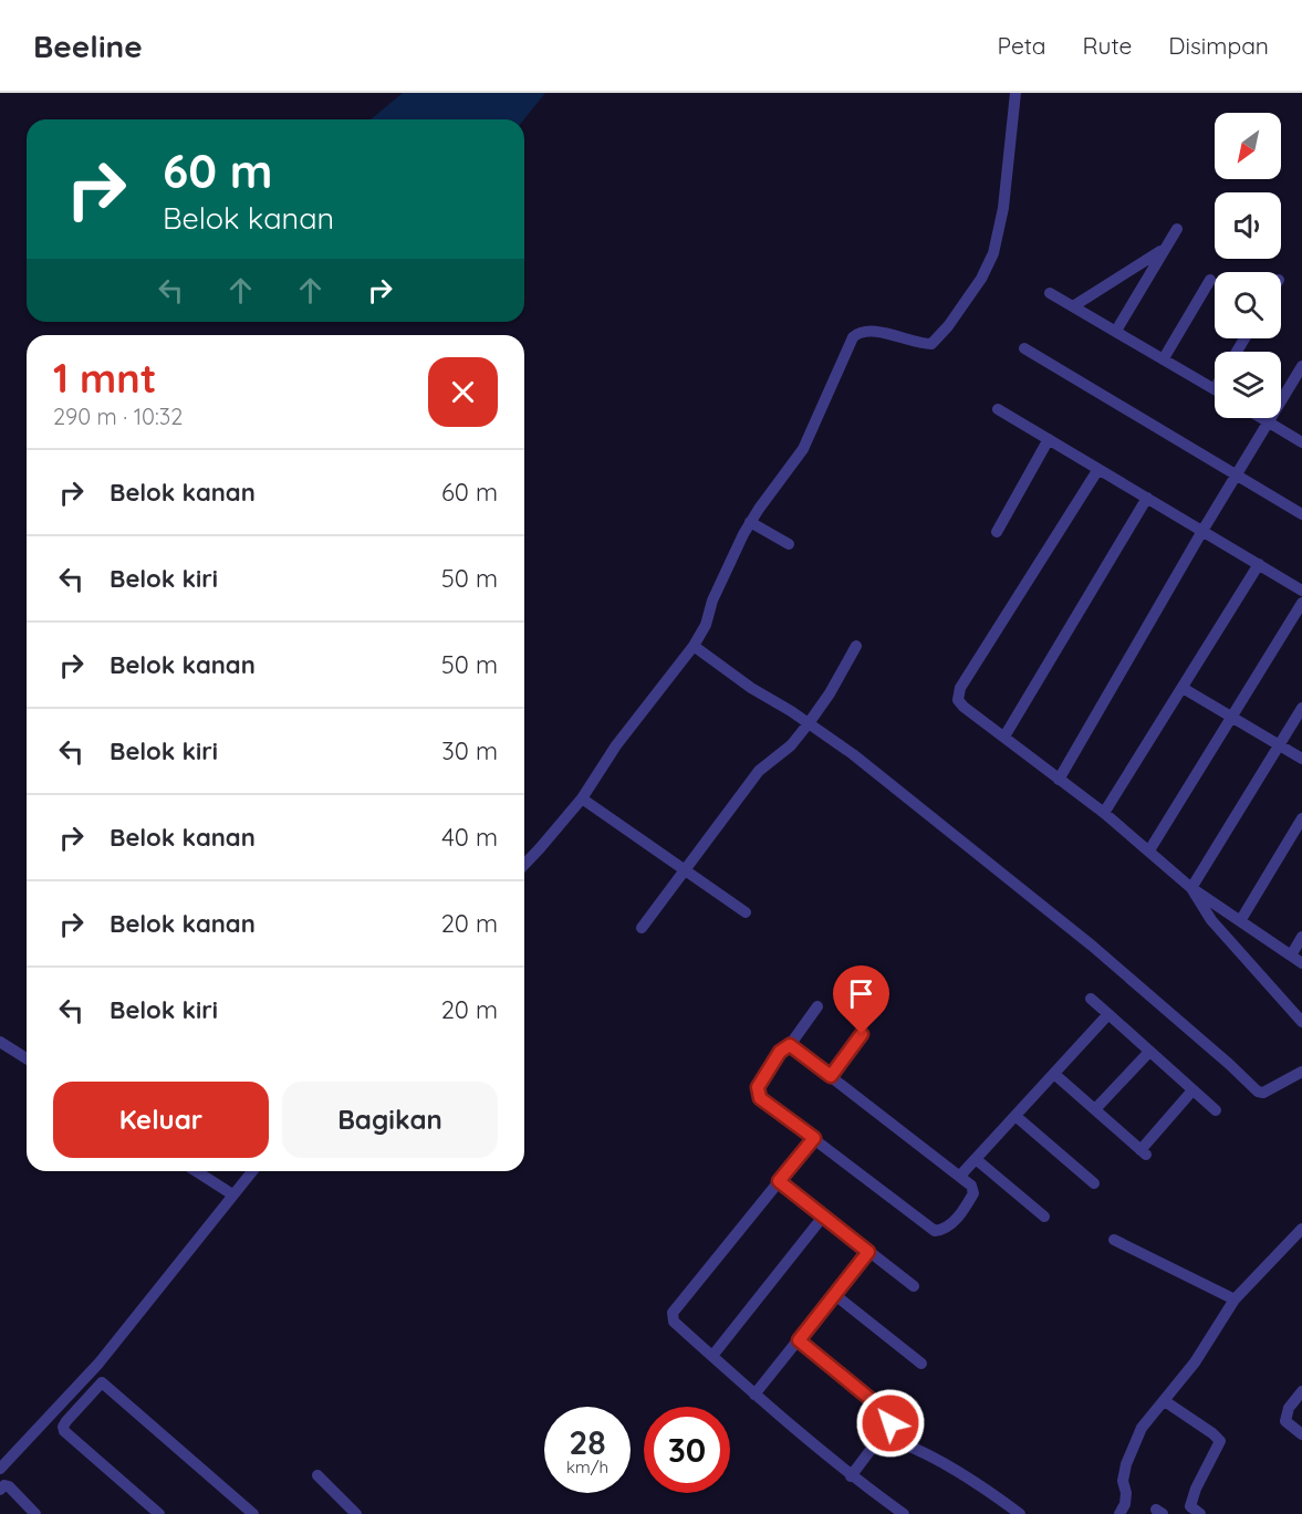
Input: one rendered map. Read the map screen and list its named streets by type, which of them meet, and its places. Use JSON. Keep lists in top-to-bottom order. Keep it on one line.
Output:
{"north":"bottom left","page":{"header":"Beeline","nav":["Peta","Rute","Disimpan"],"turn":["60 m","Belok kanan"],"heading":["1 mnt","290 m · 10:32"],"list":[{"name":"Belok kanan","value":"60 m"},{"name":"Belok kiri","value":"50 m"},{"name":"Belok kanan","value":"50 m"},{"name":"Belok kiri","value":"30 m"},{"name":"Belok kanan","value":"40 m"},{"name":"Belok kanan","value":"20 m"},{"name":"Belok kiri","value":"20 m"}],"buttons":["Keluar","Bagikan"],"speed":"28 km/h","limit":"30"}}
